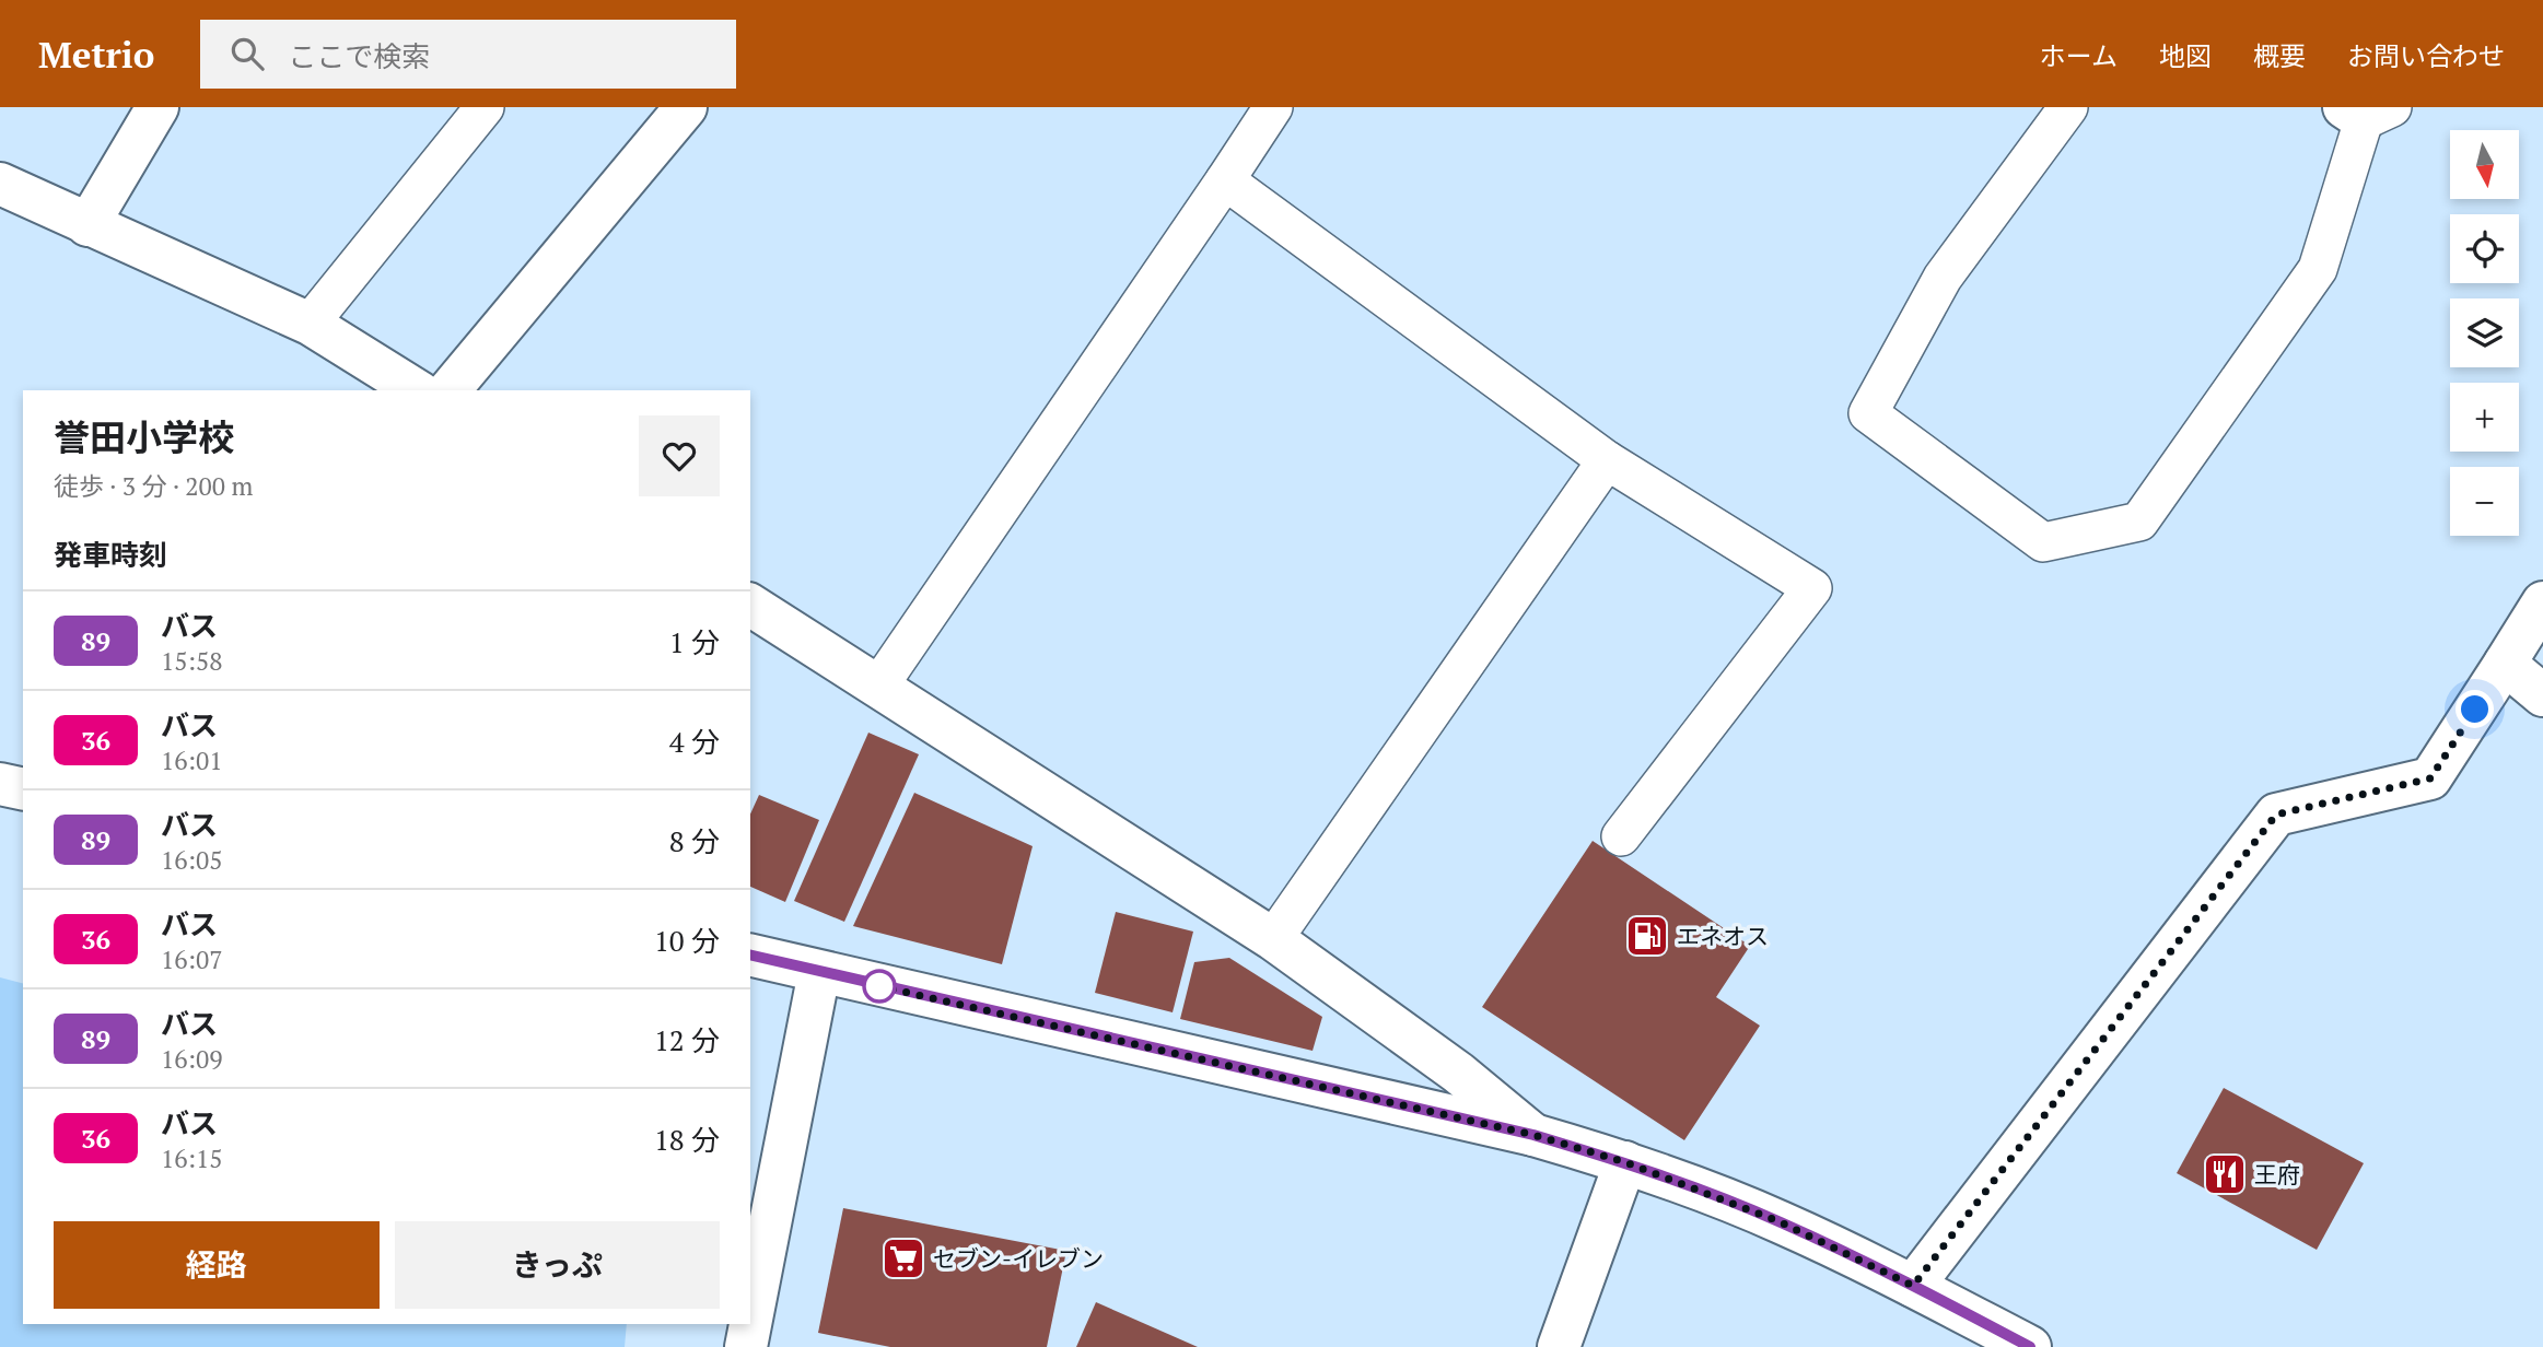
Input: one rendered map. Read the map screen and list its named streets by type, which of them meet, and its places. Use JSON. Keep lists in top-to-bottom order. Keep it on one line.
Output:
{"places":{"fuel station":["エネオス"],"restaurant":["王府"],"supermarket":["セブン-イレブン"]},"lines":["bus line 89"],"north":"bottom","page":{"header":"Metrio","search":"ここで検索","nav":["ホーム","地図","概要","お問い合わせ"],"map_buttons":["+","−"],"heading":[["誉田小学校","徒歩 · 3 分 · 200 m"],"発車時刻"],"list":[{"mark":"89","name":"バス","note":"15:58","value":"1 分"},{"mark":"36","name":"バス","note":"16:01","value":"4 分"},{"mark":"89","name":"バス","note":"16:05","value":"8 分"},{"mark":"36","name":"バス","note":"16:07","value":"10 分"},{"mark":"89","name":"バス","note":"16:09","value":"12 分"},{"mark":"36","name":"バス","note":"16:15","value":"18 分"}],"buttons":["経路","きっぷ"]}}
